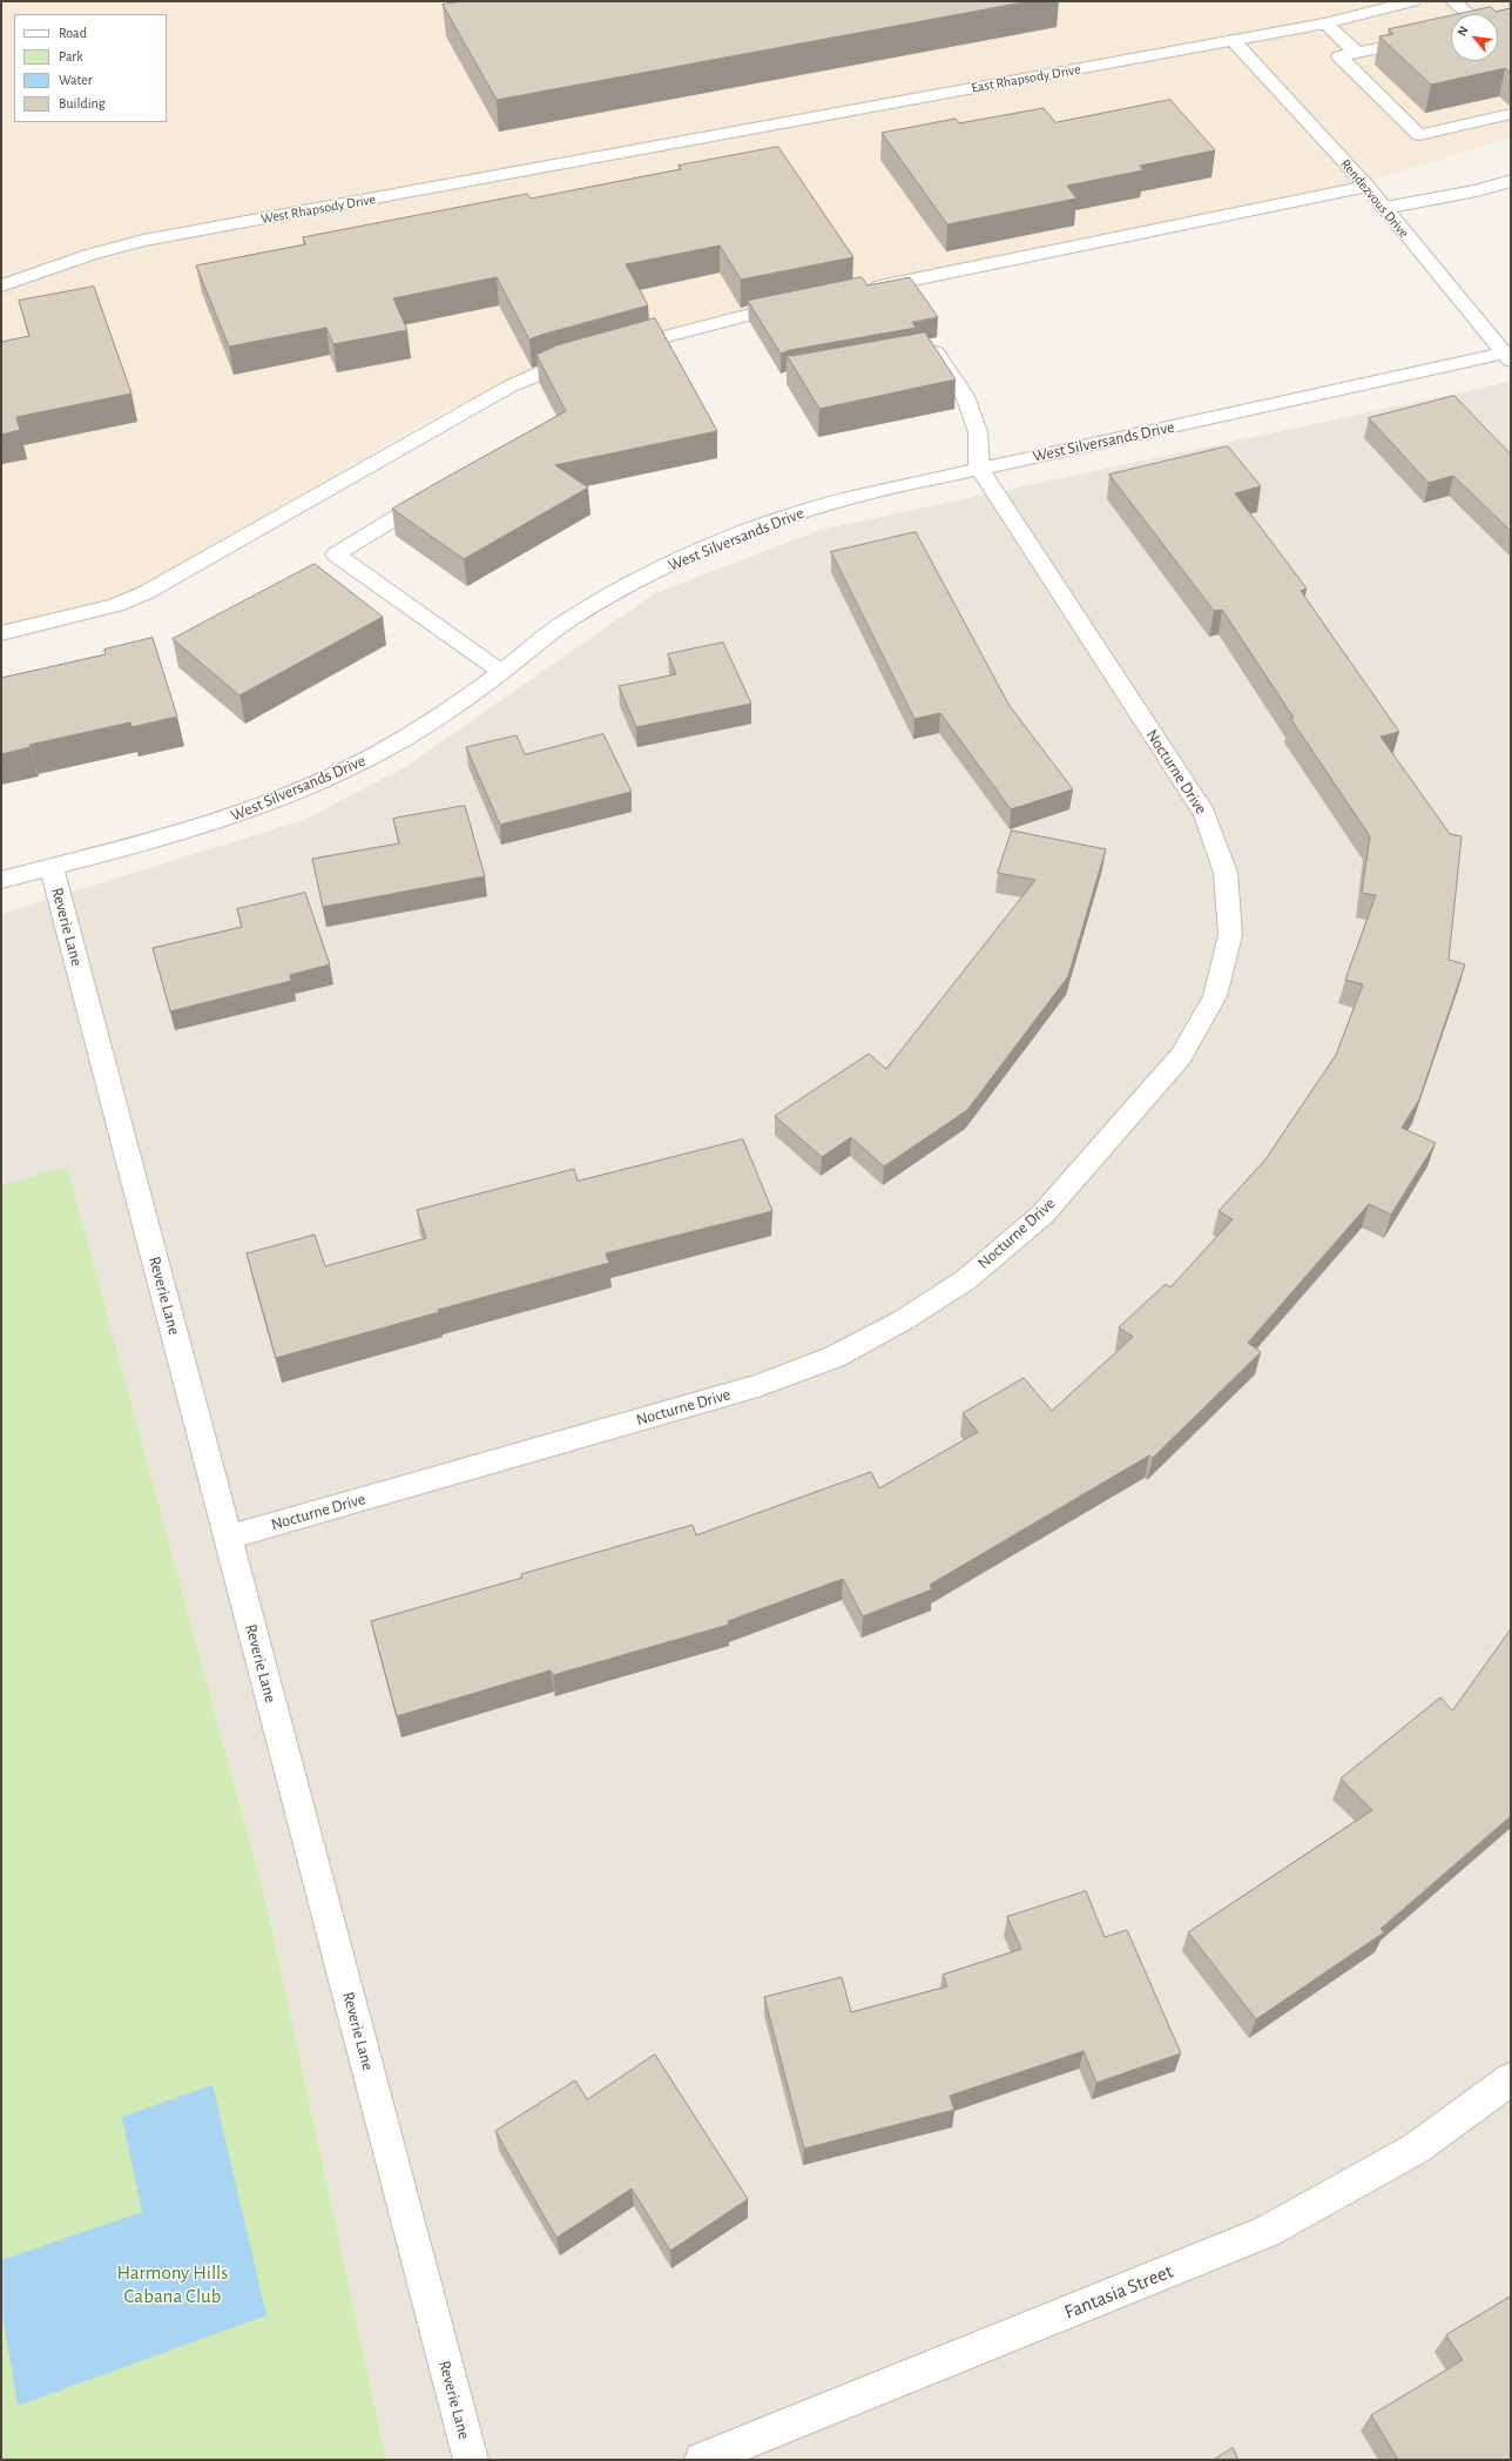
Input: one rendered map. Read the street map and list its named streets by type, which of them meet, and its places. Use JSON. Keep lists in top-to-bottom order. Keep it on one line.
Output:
{"streets":{"street":["East Rhapsody Drive","Rendezvous Drive","West Rhapsody Drive","West Silversands Drive","Nocturne Drive","Reverie Lane","Fantasia Street"]},"crossings":[["East Rhapsody Drive","Rendezvous Drive"],["East Rhapsody Drive","West Rhapsody Drive"],["Rendezvous Drive","West Silversands Drive"],["West Silversands Drive","Nocturne Drive"],["West Silversands Drive","Reverie Lane"],["Nocturne Drive","Reverie Lane"]],"parks":["Harmony Hills Cabana Club"],"legend":["Road","Park","Water","Building"],"north":"top left"}
